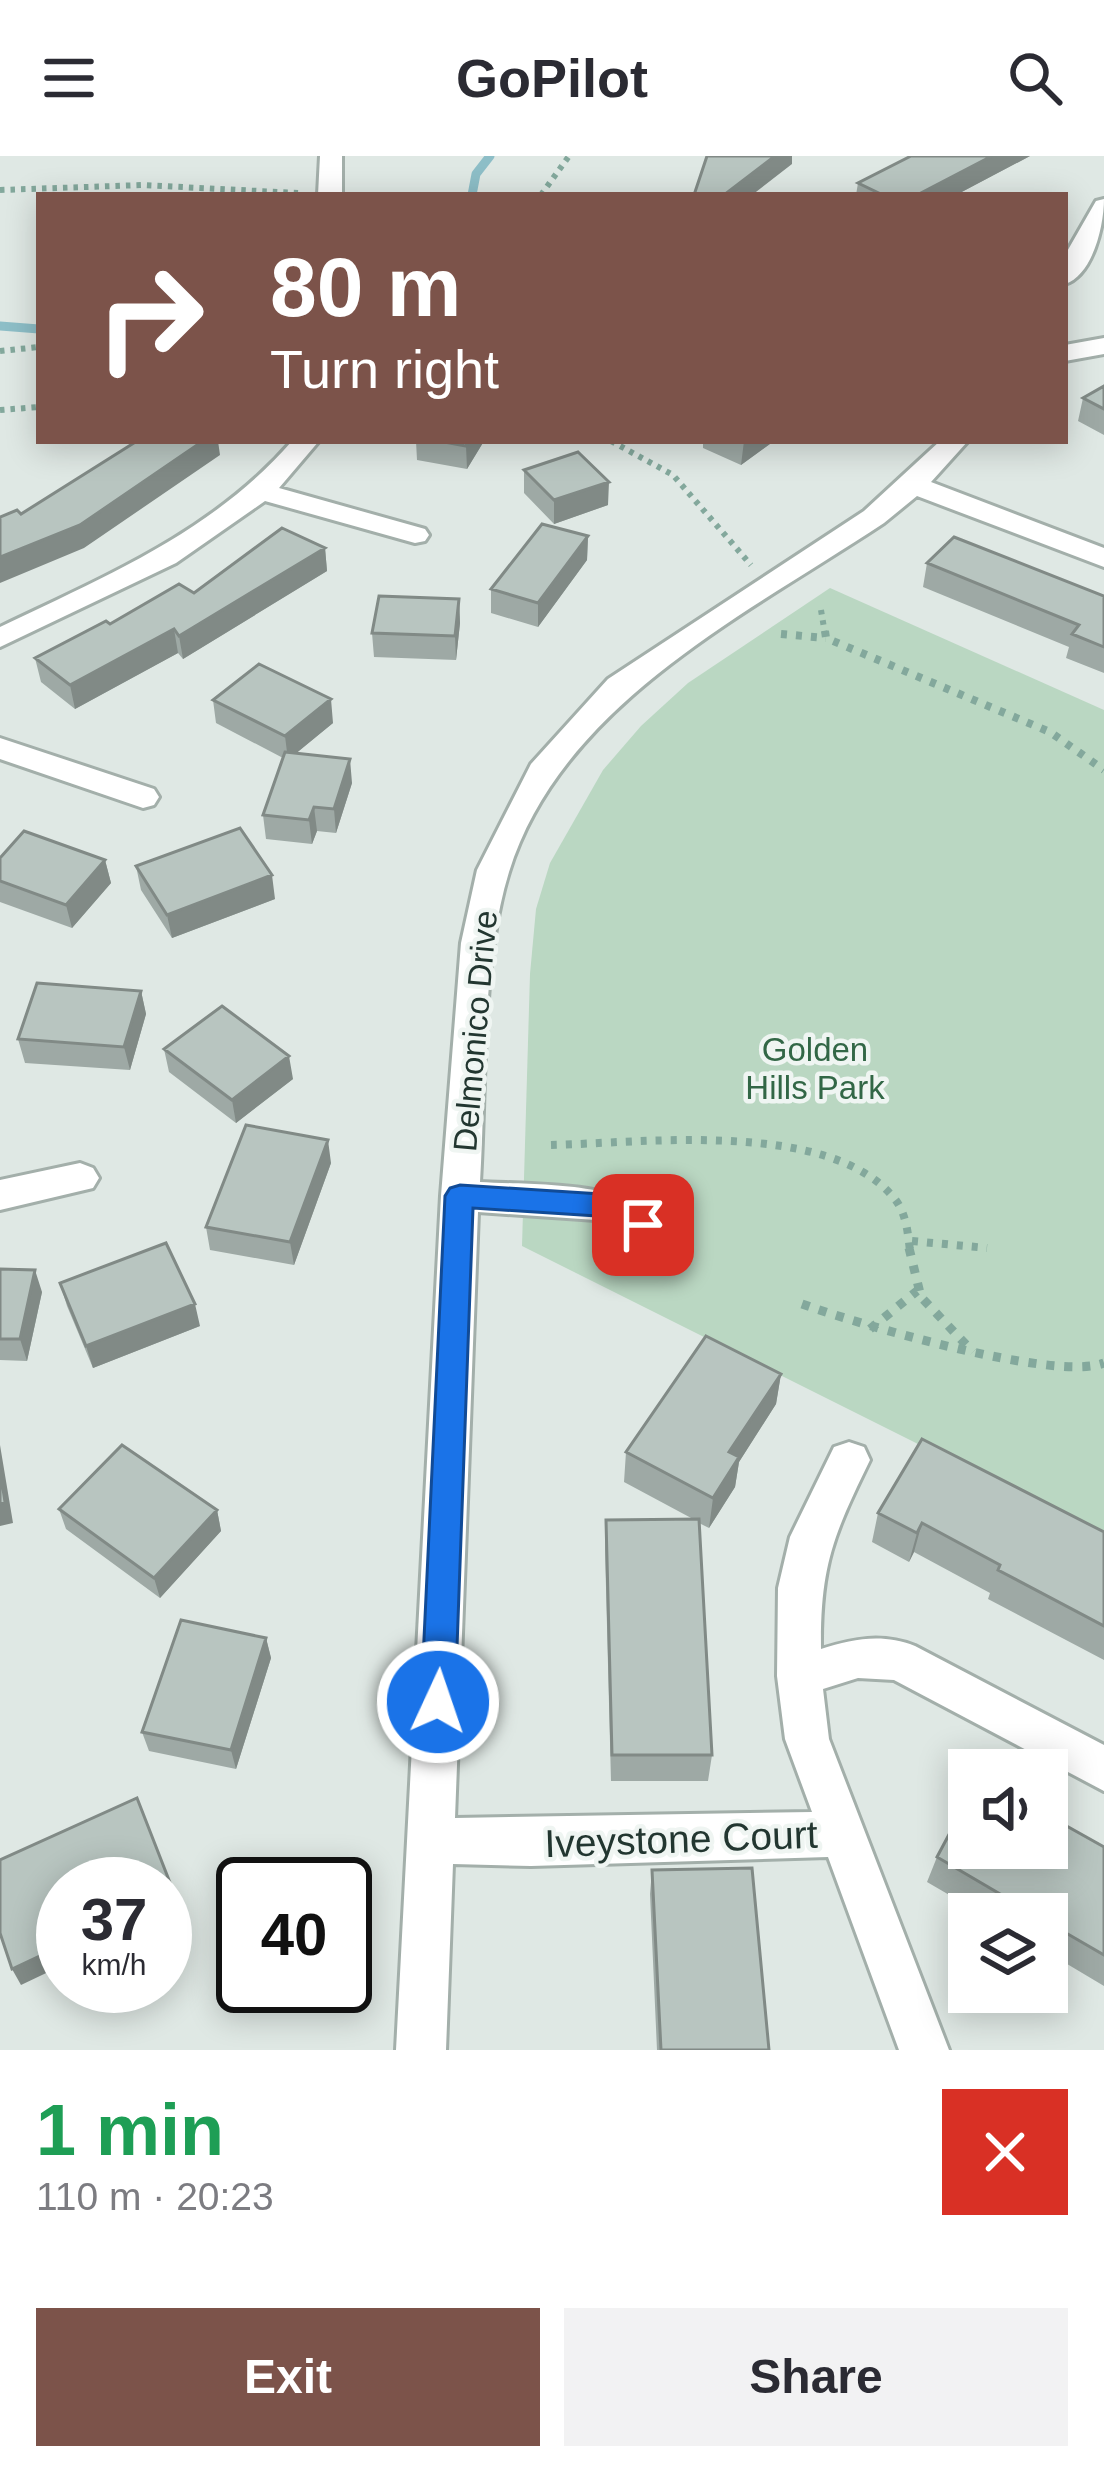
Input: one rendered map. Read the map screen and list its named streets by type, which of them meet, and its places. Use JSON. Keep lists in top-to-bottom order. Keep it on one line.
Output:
{"streets":{"street":["Delmonico Drive","Iveystone Court"]},"crossings":[["Delmonico Drive","Iveystone Court"]],"parks":["Golden Hills Park"],"page":{"header":"GoPilot","turn":["80 m","Turn right"],"speed":"37 km/h","limit":"40","heading":["1 min","110 m · 20:23"],"buttons":["Exit","Share"]}}
